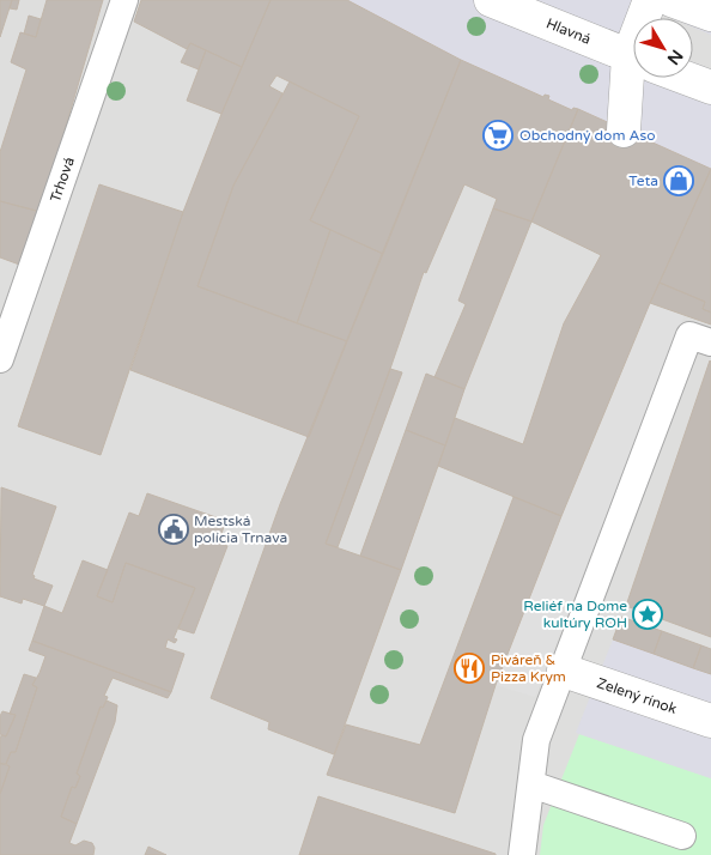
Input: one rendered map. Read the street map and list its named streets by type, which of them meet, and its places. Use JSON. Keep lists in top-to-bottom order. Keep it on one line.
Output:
{"streets":{"street":["Hlavná","Zelený rínok"],"lane":["Trhová"]},"places":{"supermarket":["Obchodný dom Aso"],"shop":["Teta"],"public building":["Mestská polícia Trnava"],"place":["Reliéf na Dome kultúry ROH"],"restaurant":["Piváreň & Pizza Krym"]},"north":"bottom right"}
